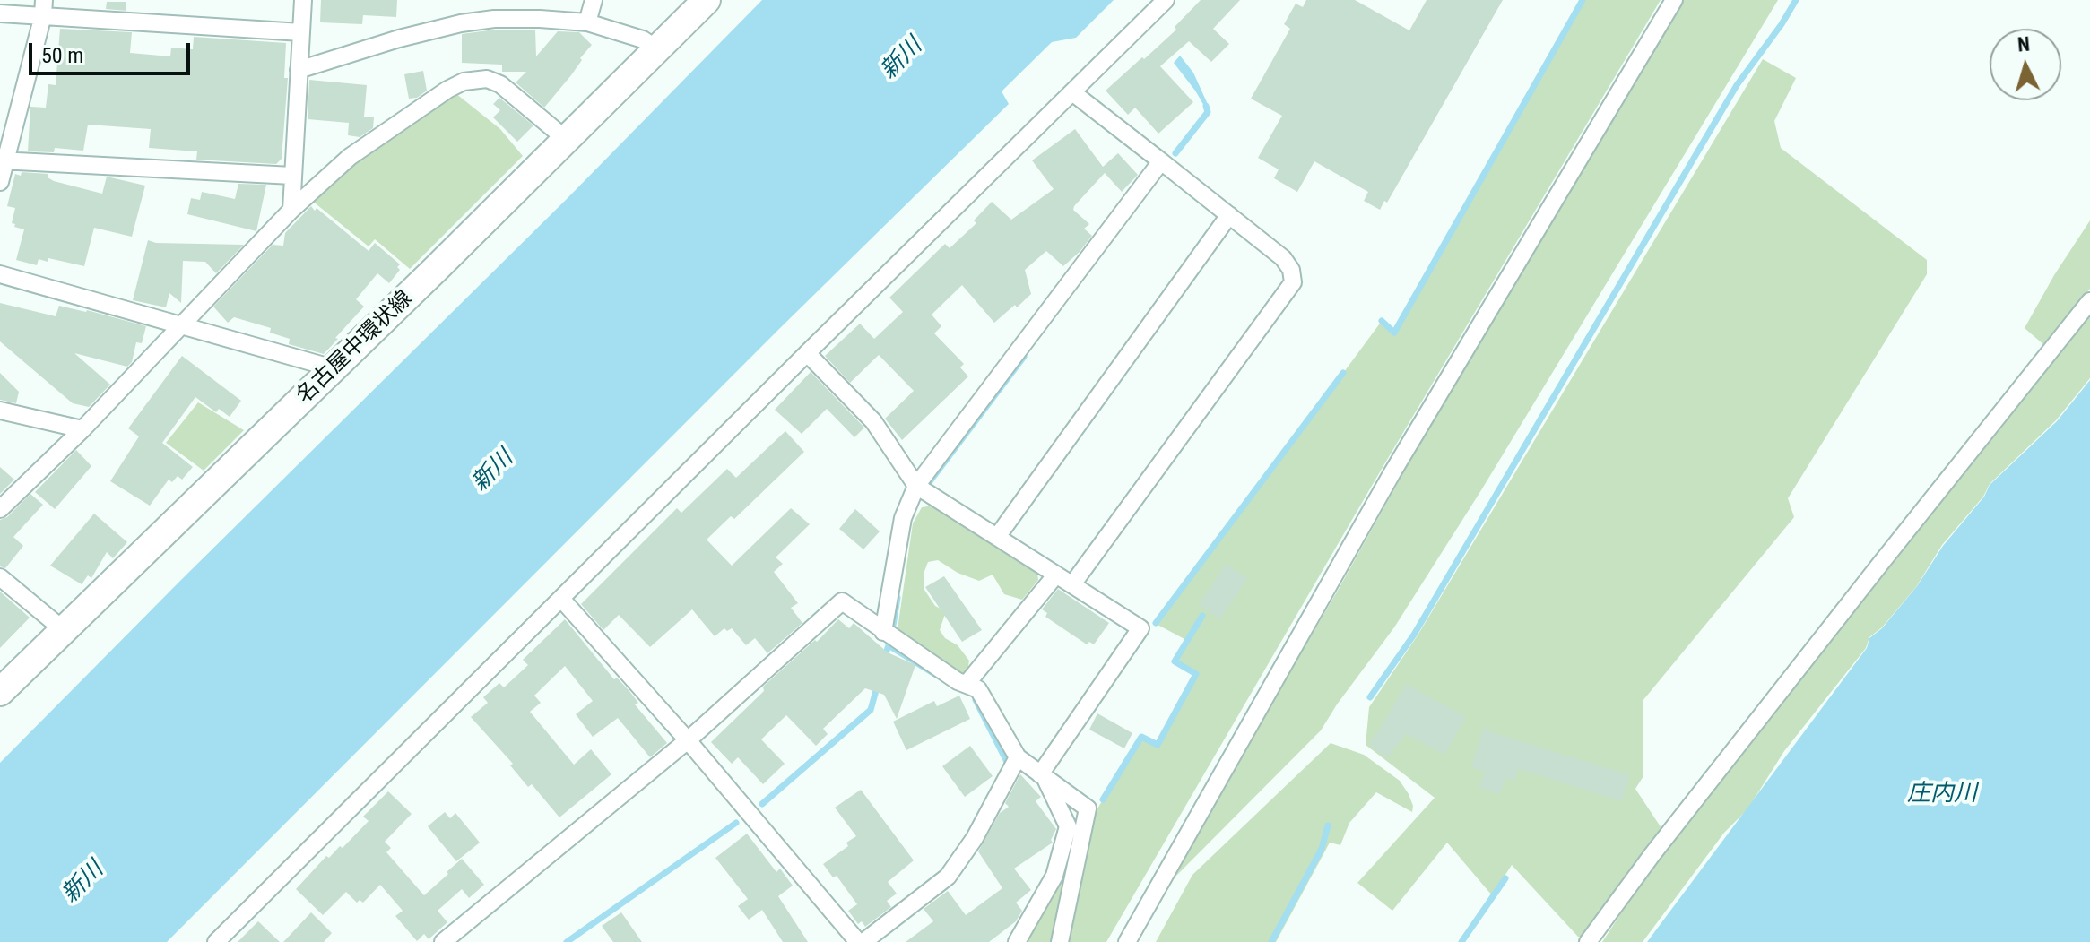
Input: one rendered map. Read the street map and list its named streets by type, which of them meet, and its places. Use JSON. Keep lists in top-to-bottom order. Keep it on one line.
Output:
{"streets":{"main road":["名古屋中環状線"]},"water":["新川","庄内川"],"scale_bar":"50 m","north":"top"}
